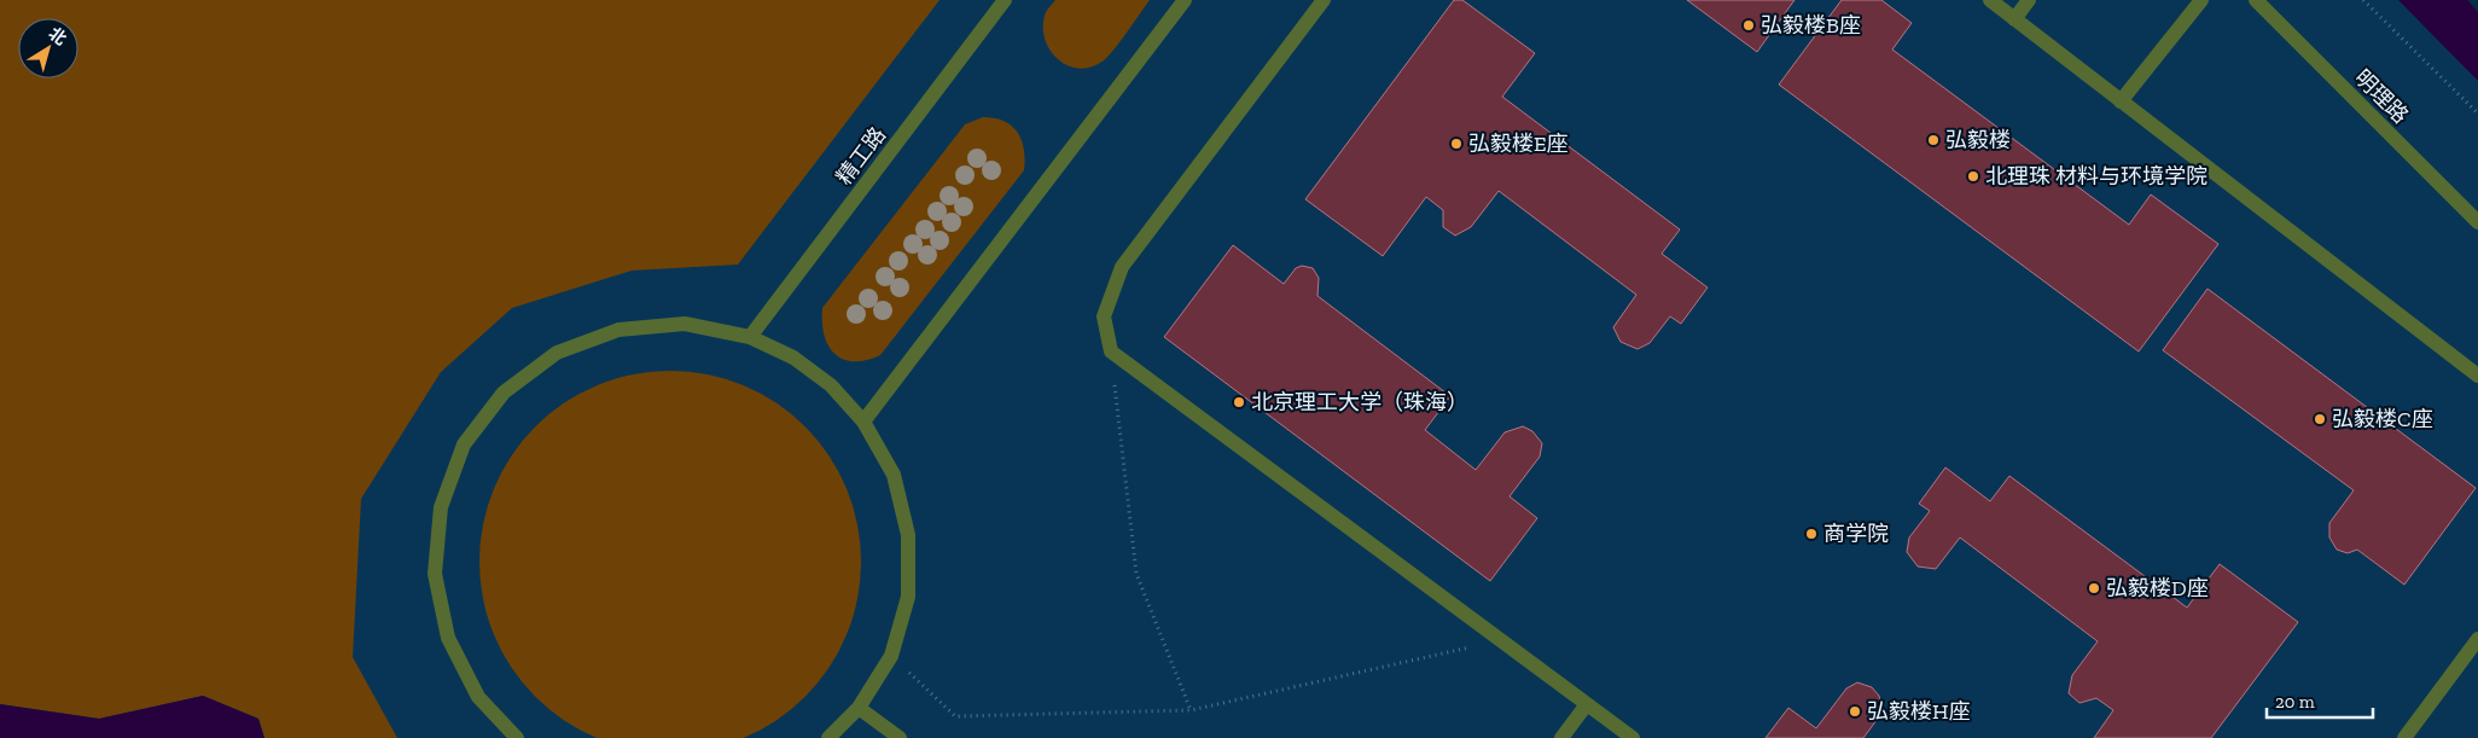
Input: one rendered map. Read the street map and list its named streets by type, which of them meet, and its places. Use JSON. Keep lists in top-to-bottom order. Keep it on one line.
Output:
{"streets":{"street":["明理路","精工路"]},"places":["弘毅楼B座","弘毅楼","弘毅楼E座","北理珠 材料与环境学院","北京理工大学（珠海）","弘毅楼C座","商学院","弘毅楼D座","弘毅楼H座"],"scale_bar":"20 m","north":"top right"}
